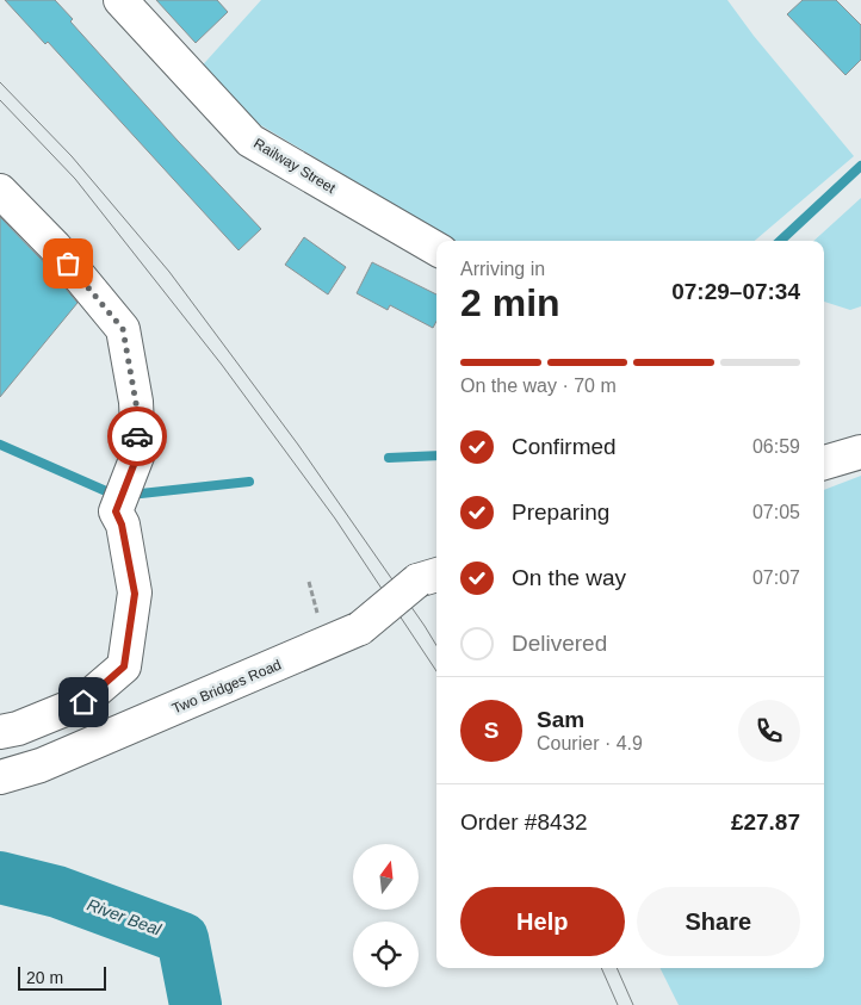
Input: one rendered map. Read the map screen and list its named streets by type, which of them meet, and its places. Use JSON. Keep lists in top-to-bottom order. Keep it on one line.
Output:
{"streets":{"street":["Railway Street","Two Bridges Road"]},"water":["River Beal"],"scale_bar":"20 m","north":"top","page":{"heading":["2 min","Arriving in","07:29–07:34"],"panel":["Sam","Courier · 4.9","Order #8432","£27.87"],"bar":"On the way · 70 m","list":[["Confirmed","06:59"],["Preparing","07:05"],["On the way","07:07"],"Delivered"],"round":"S","buttons":["Help","Share"],"scale":"20 m"}}
